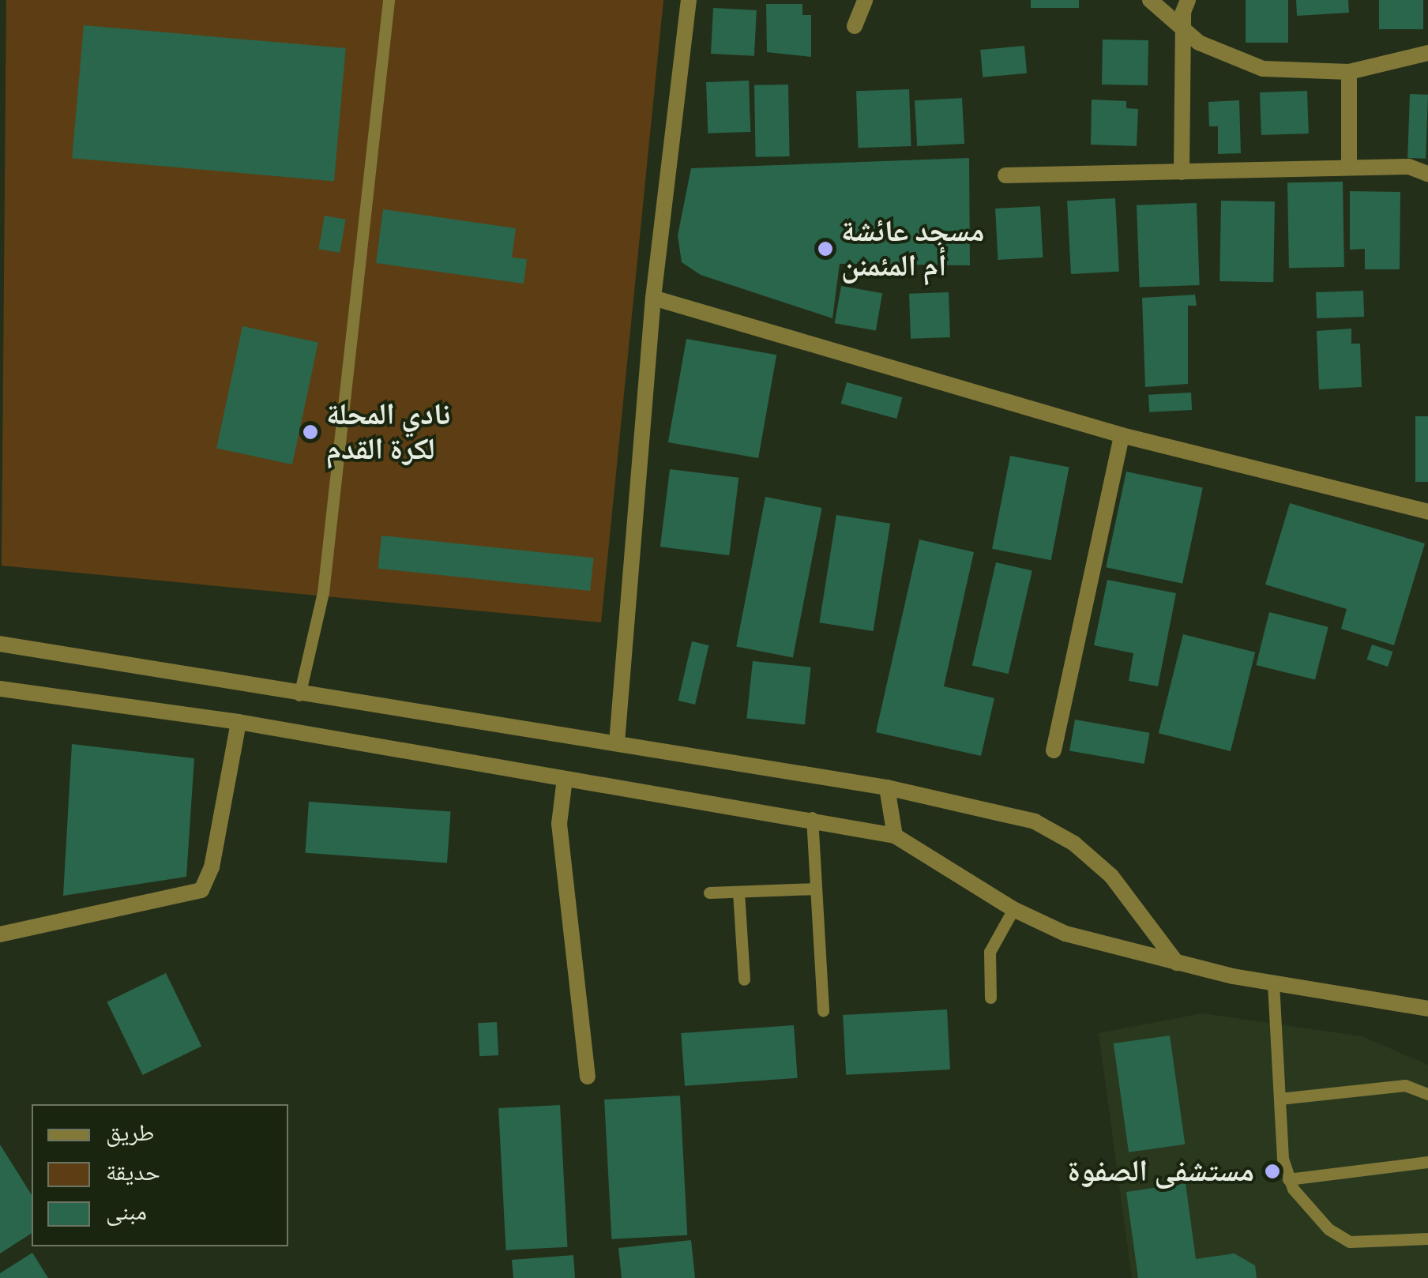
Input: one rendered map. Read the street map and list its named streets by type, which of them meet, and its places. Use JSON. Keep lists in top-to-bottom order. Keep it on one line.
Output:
{"places":["مسجد عائشة أم المئمنن","نادي المحلة لكرة القدم","مستشفى الصفوة"],"legend":["طريق","حديقة","مبنى"]}
